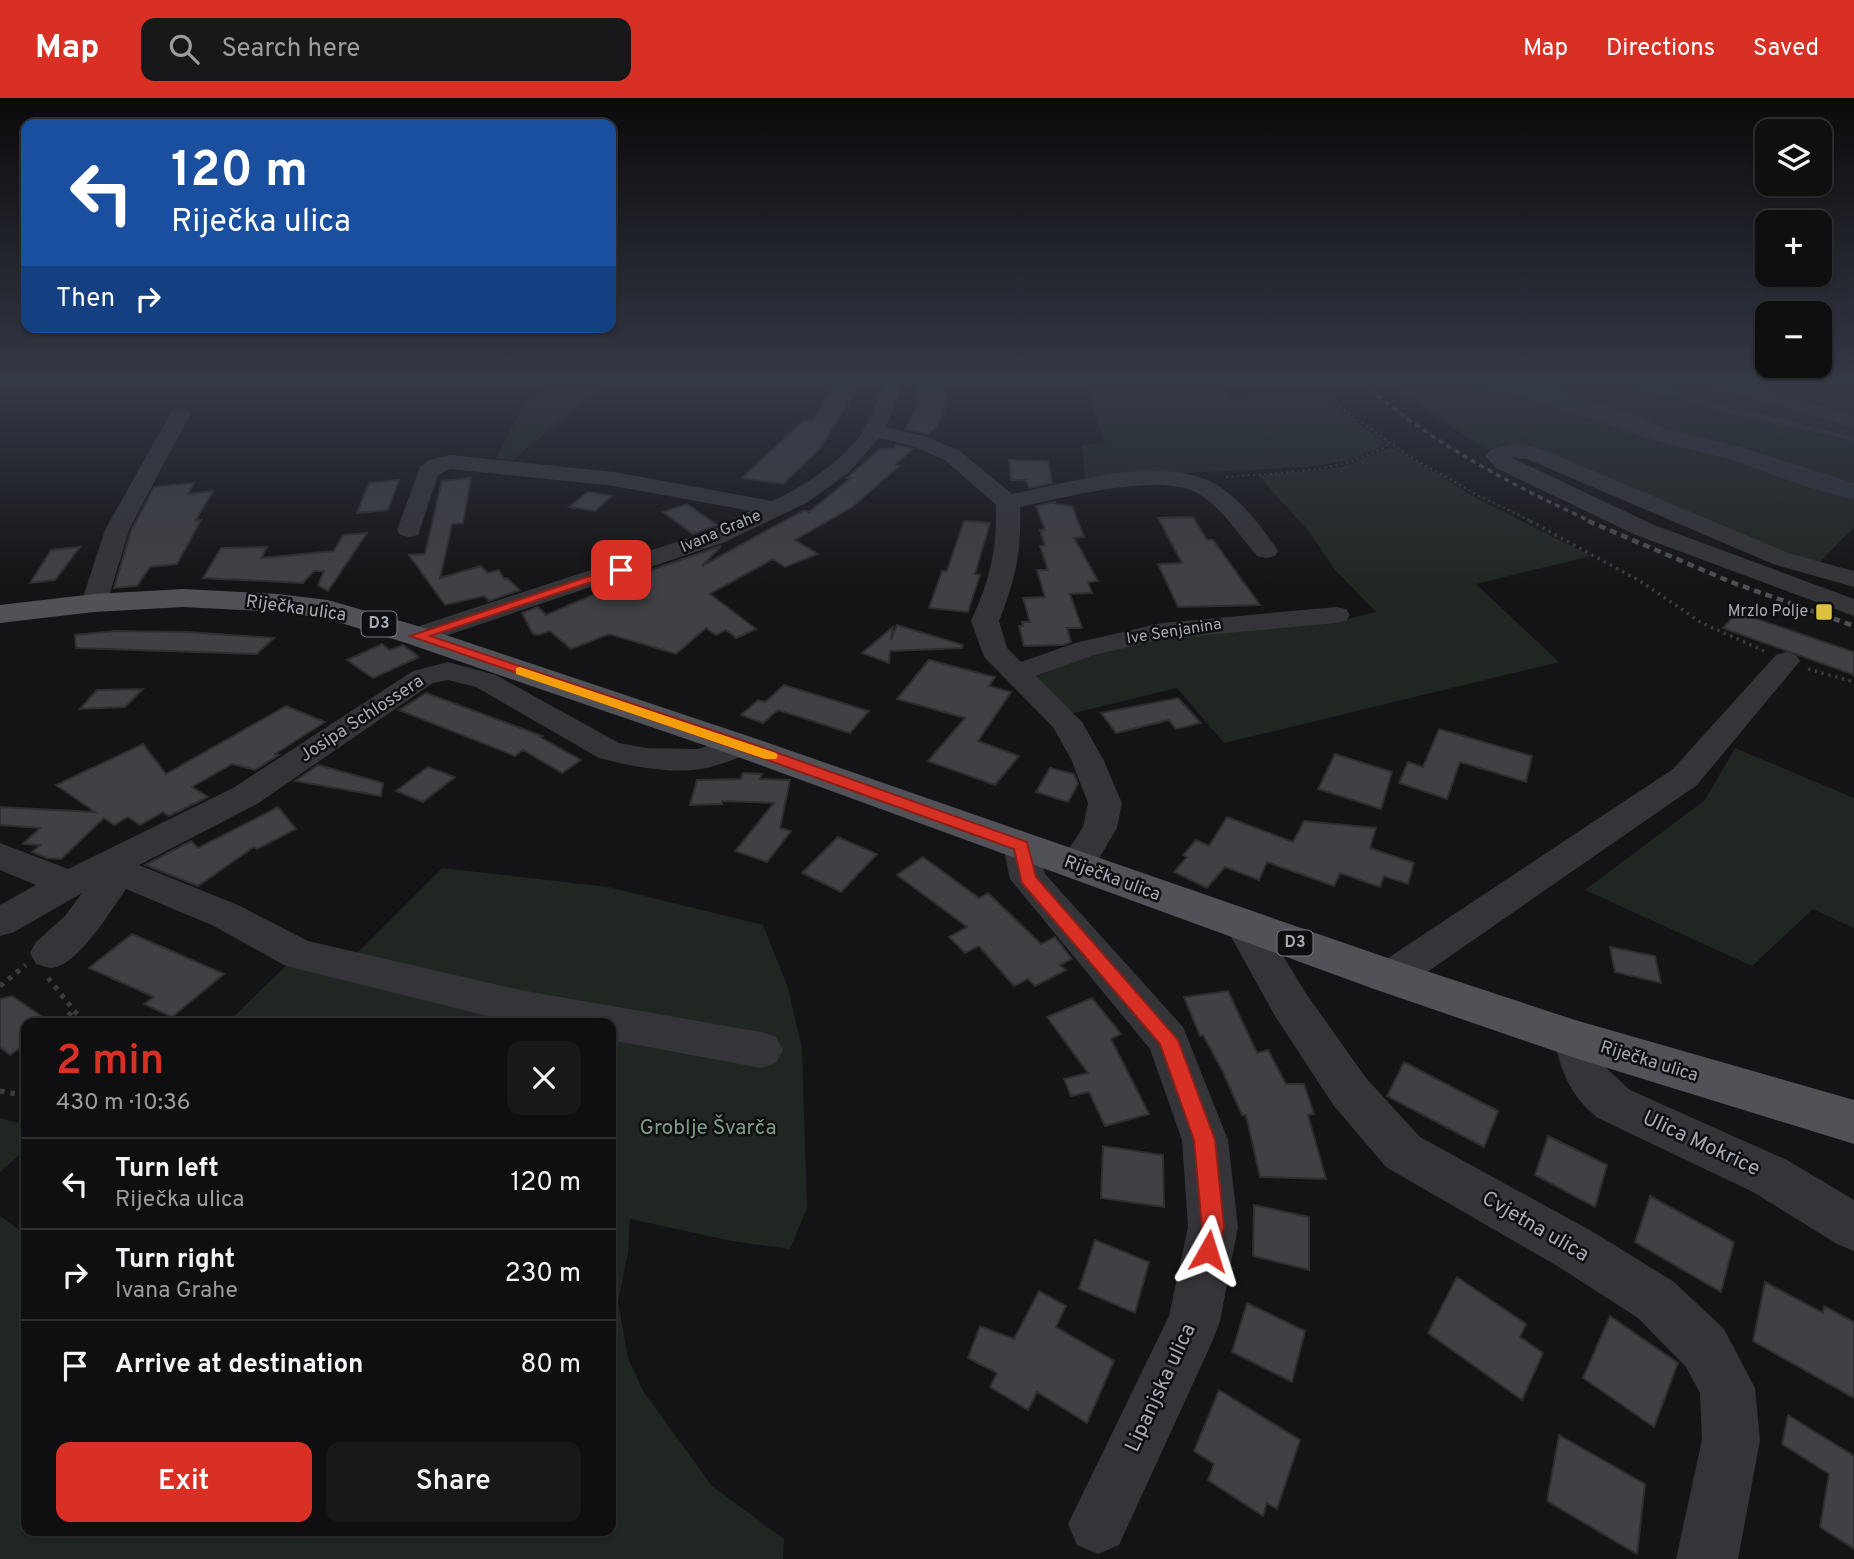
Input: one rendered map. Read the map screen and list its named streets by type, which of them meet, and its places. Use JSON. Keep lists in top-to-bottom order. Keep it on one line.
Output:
{"streets":{"main road":["Riječka ulica","D3"],"street":["Ivana Grahe","Ive Senjanina","Josipa Schlossera","Ulica Mokrice","Cvjetna ulica","Lipanjska ulica"]},"crossings":[["Ivana Grahe","Riječka ulica"],["Riječka ulica","Josipa Schlossera"],["Riječka ulica","Ulica Mokrice"],["Riječka ulica","Cvjetna ulica"],["Riječka ulica","Lipanjska ulica"]],"parks":["Groblje Švarča"],"places":{"transit":["Mrzlo Polje"]},"page":{"header":"Map","search":"Search here","nav":["Map","Directions","Saved"],"map_buttons":["+","−"],"turn":["120 m","Riječka ulica"],"then":"Then","heading":["2 min","430 m · 10:36"],"list":[{"name":"Turn left","note":"Riječka ulica","value":"120 m"},{"name":"Turn right","note":"Ivana Grahe","value":"230 m"},{"name":"Arrive at destination","value":"80 m"}],"buttons":["Exit","Share"]}}
